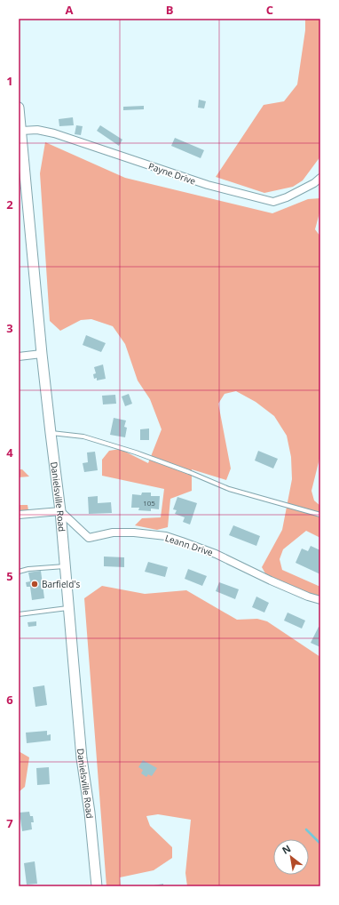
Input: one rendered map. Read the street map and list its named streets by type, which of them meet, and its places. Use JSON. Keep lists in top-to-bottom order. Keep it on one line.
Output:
{"streets":{"main road":["Danielsville Road"],"street":["Payne Drive","Leann Drive"]},"crossings":[["Payne Drive","Danielsville Road"],["Danielsville Road","Leann Drive"]],"places":["Barfield's"],"house_numbers":["105"],"north":"top left","grid":{"columns":["A","B","C"],"rows":["1","2","3","4","5","6","7"]}}
